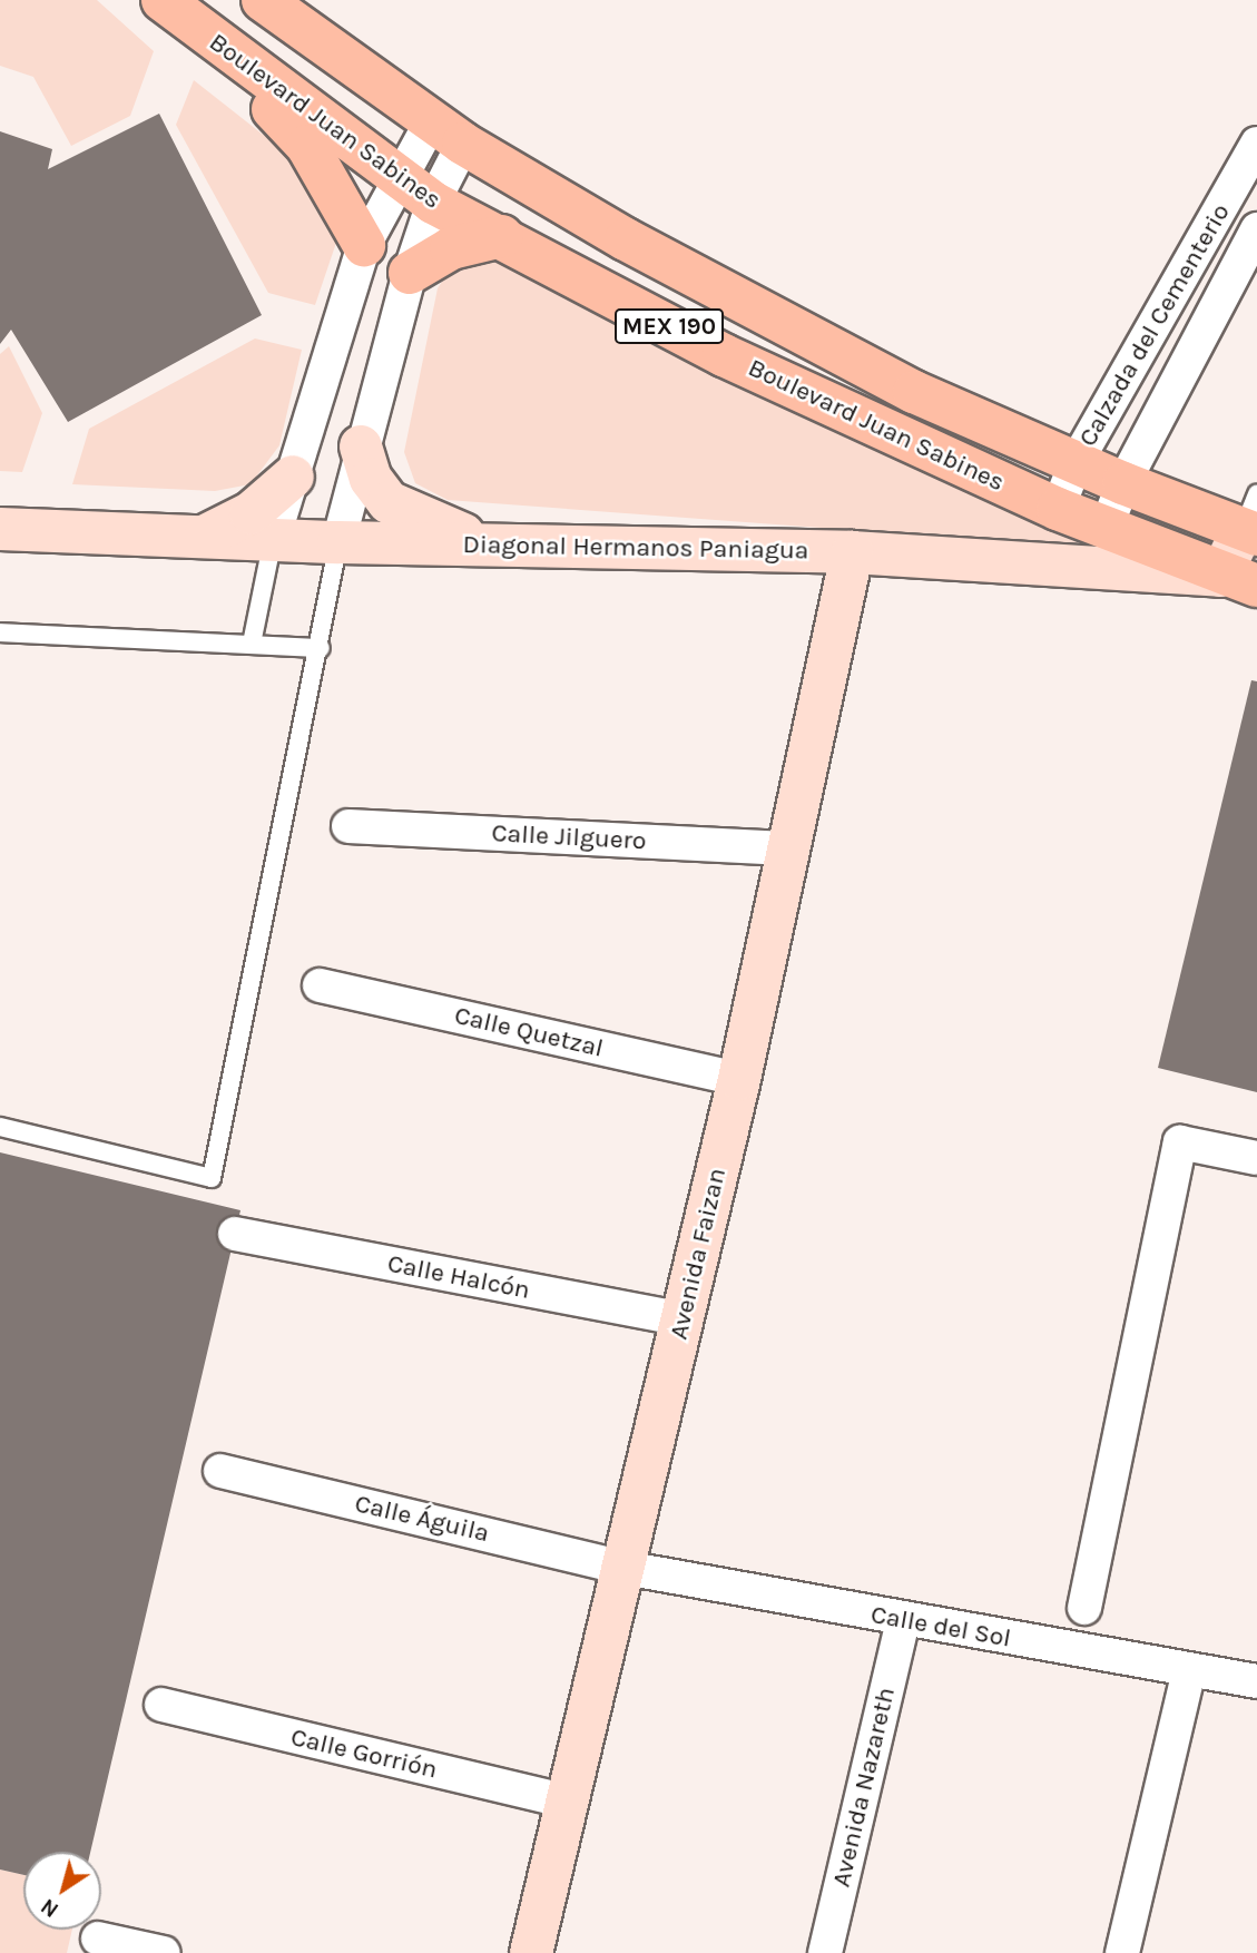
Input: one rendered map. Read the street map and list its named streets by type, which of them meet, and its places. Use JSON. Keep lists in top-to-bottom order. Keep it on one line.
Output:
{"streets":{"main road":["Boulevard Juan Sabines","MEX 190","Diagonal Hermanos Paniagua","Avenida Faizan"],"street":["Calzada del Cementerio","Calle Jilguero","Calle Quetzal","Calle Halcón","Calle Águila","Calle del Sol","Calle Gorrión","Avenida Nazareth"]},"crossings":[["Boulevard Juan Sabines","Calzada del Cementerio"],["Boulevard Juan Sabines","Diagonal Hermanos Paniagua"],["Diagonal Hermanos Paniagua","Avenida Faizan"],["Calle Jilguero","Avenida Faizan"],["Calle Quetzal","Avenida Faizan"],["Avenida Faizan","Calle Halcón"],["Avenida Faizan","Calle Águila"],["Avenida Faizan","Calle del Sol"],["Avenida Faizan","Calle Gorrión"],["Calle Águila","Calle del Sol"],["Calle del Sol","Avenida Nazareth"]],"north":"bottom left"}
